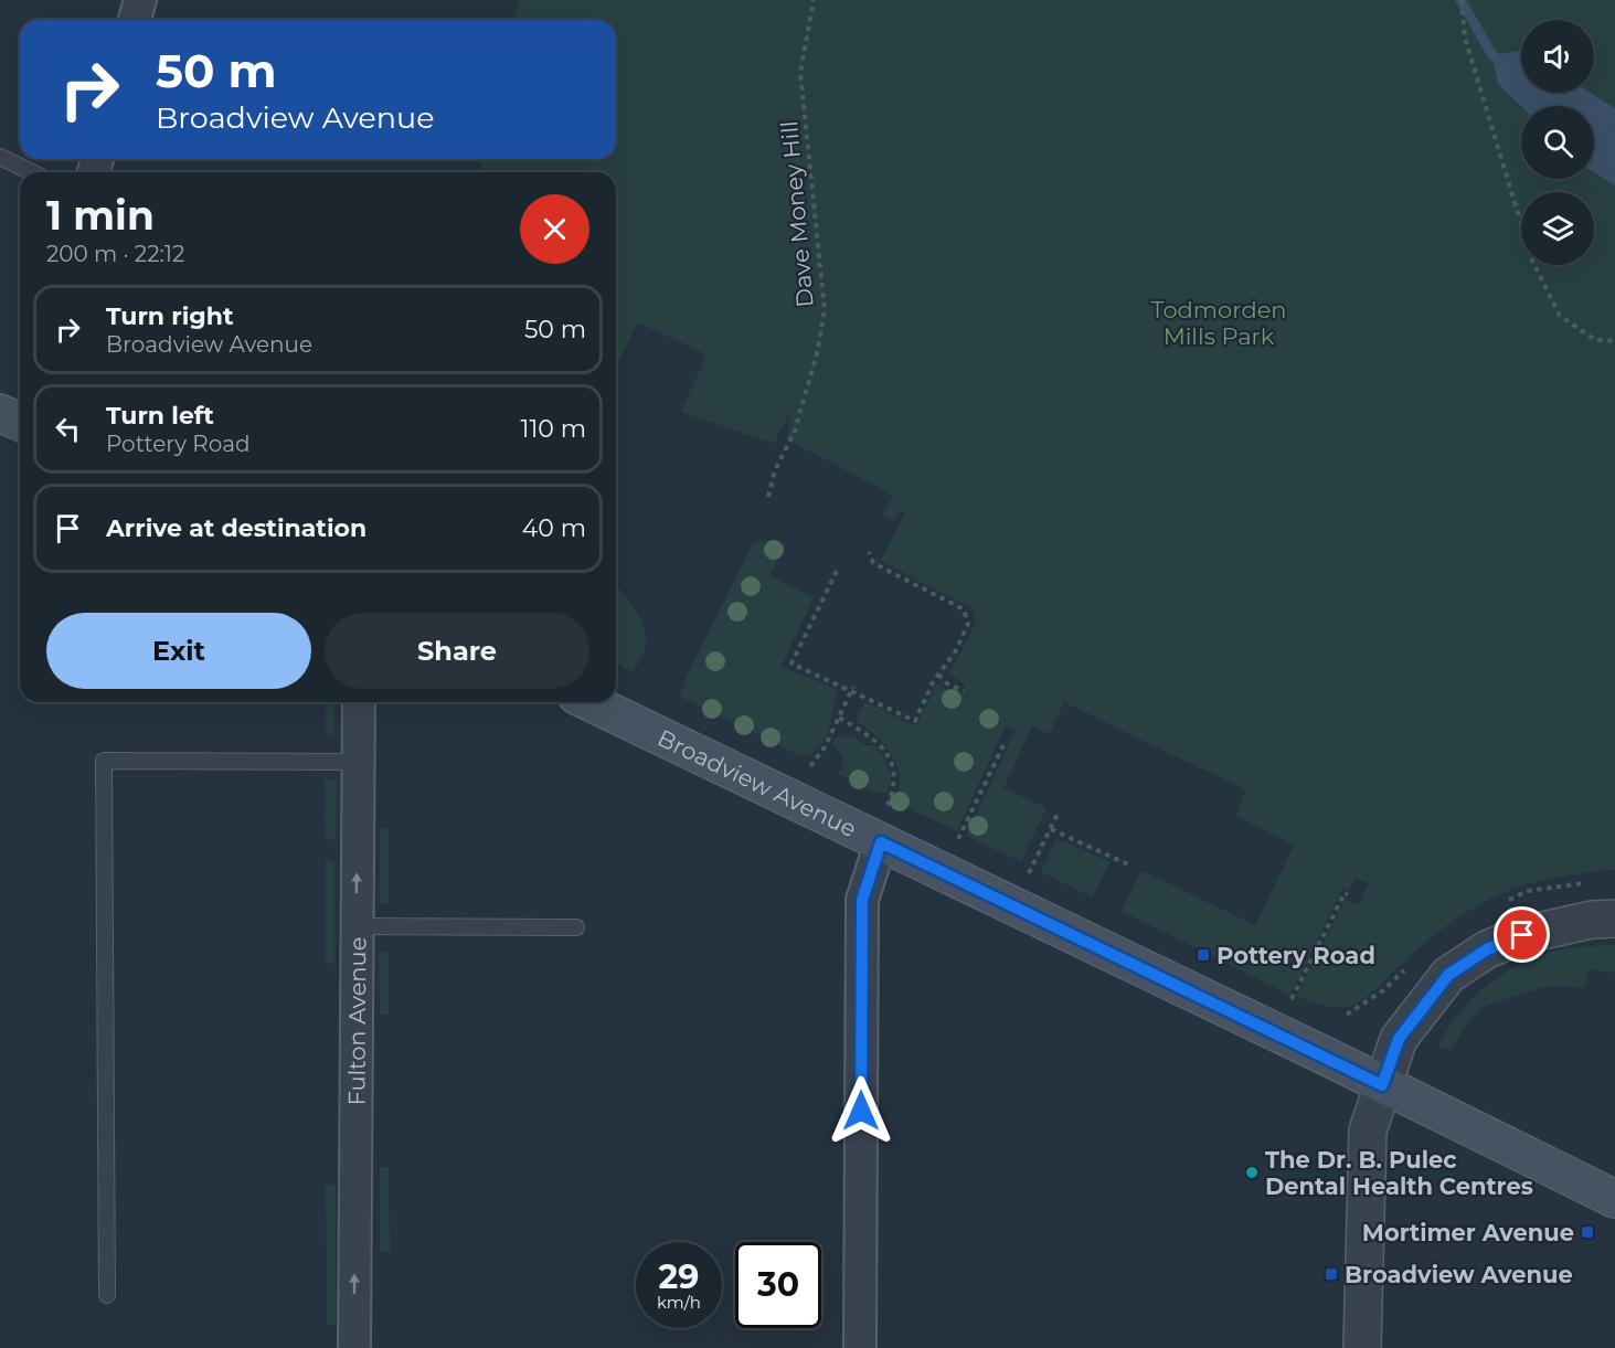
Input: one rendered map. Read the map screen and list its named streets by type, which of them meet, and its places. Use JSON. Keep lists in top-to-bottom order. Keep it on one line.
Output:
{"streets":{"main road":["Broadview Avenue"],"street":["Fulton Avenue"],"path":["Dave Money Hill"]},"one_way":["Fulton Avenue"],"parks":["Todmorden Mills Park"],"places":{"transit":["Pottery Road","Mortimer Avenue","Broadview Avenue"],"other":["The Dr. B. Pulec Dental Health Centres"]},"page":{"turn":["50 m","Broadview Avenue"],"heading":["1 min","200 m · 22:12"],"list":[{"name":"Turn right","note":"Broadview Avenue","value":"50 m"},{"name":"Turn left","note":"Pottery Road","value":"110 m"},{"name":"Arrive at destination","value":"40 m"}],"buttons":["Exit","Share"],"speed":"29 km/h","limit":"30"}}
